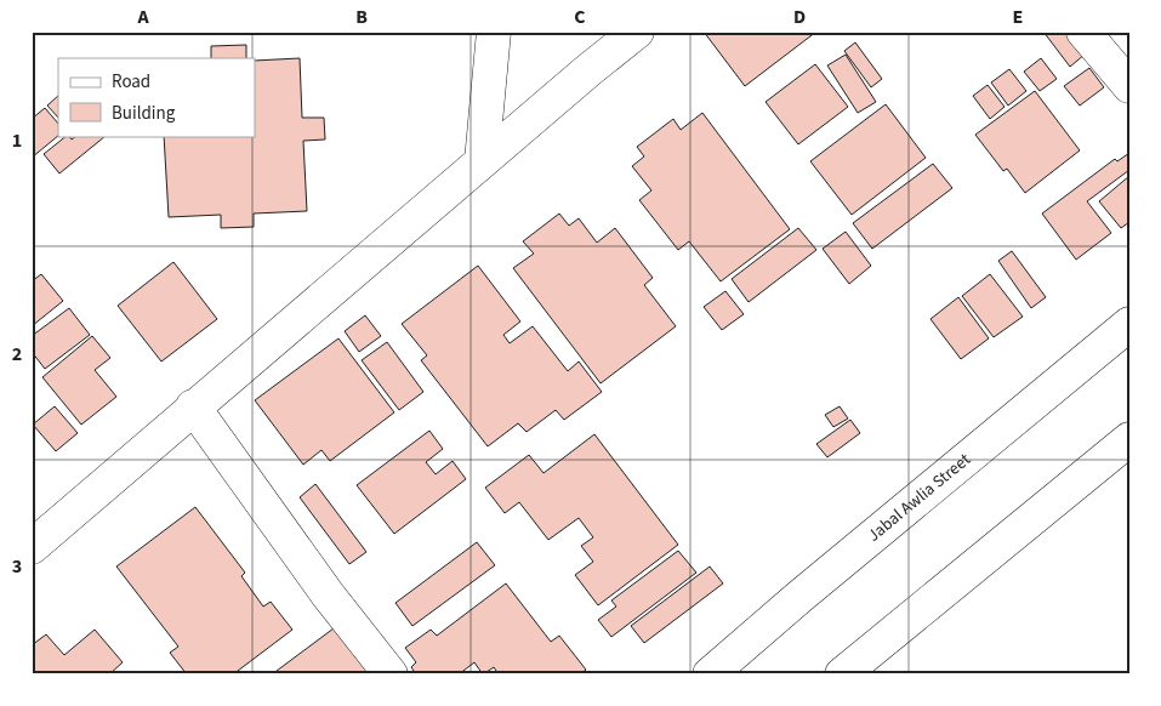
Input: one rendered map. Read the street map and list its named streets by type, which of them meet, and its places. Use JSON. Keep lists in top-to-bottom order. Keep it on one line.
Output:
{"streets":{"street":["Jabal Awlia Street"]},"legend":["Road","Building"],"grid":{"columns":["A","B","C","D","E"],"rows":["1","2","3"]}}
